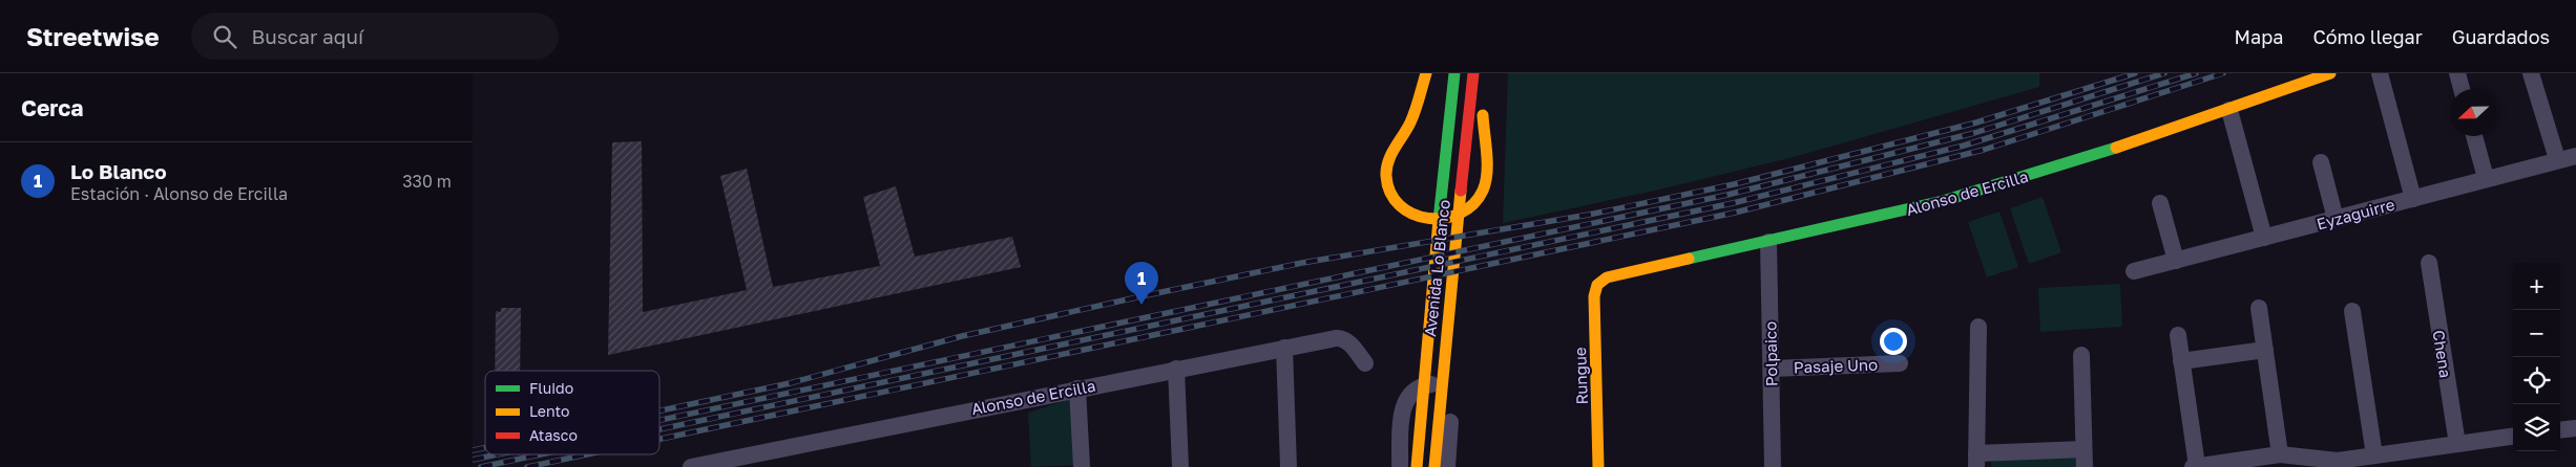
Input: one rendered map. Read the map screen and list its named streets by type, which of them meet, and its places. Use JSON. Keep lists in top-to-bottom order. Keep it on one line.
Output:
{"streets":{"main road":["Alonso de Ercilla","Avenida Lo Blanco","Rungue"],"street":["Eyzaguirre","Polpaico","Chena","Pasaje Uno"]},"crossings":[["Alonso de Ercilla","Polpaico"],["Alonso de Ercilla","Rungue"],["Polpaico","Pasaje Uno"]],"legend":["Fluido","Lento","Atasco"],"north":"left","page":{"header":"Streetwise","search":"Buscar aquí","nav":["Mapa","Cómo llegar","Guardados"],"heading":"Cerca","list":[{"mark":"1","name":"Lo Blanco","note":"Estación · Alonso de Ercilla","value":"330 m"}],"pins":"1","map_buttons":["+","−"]}}
